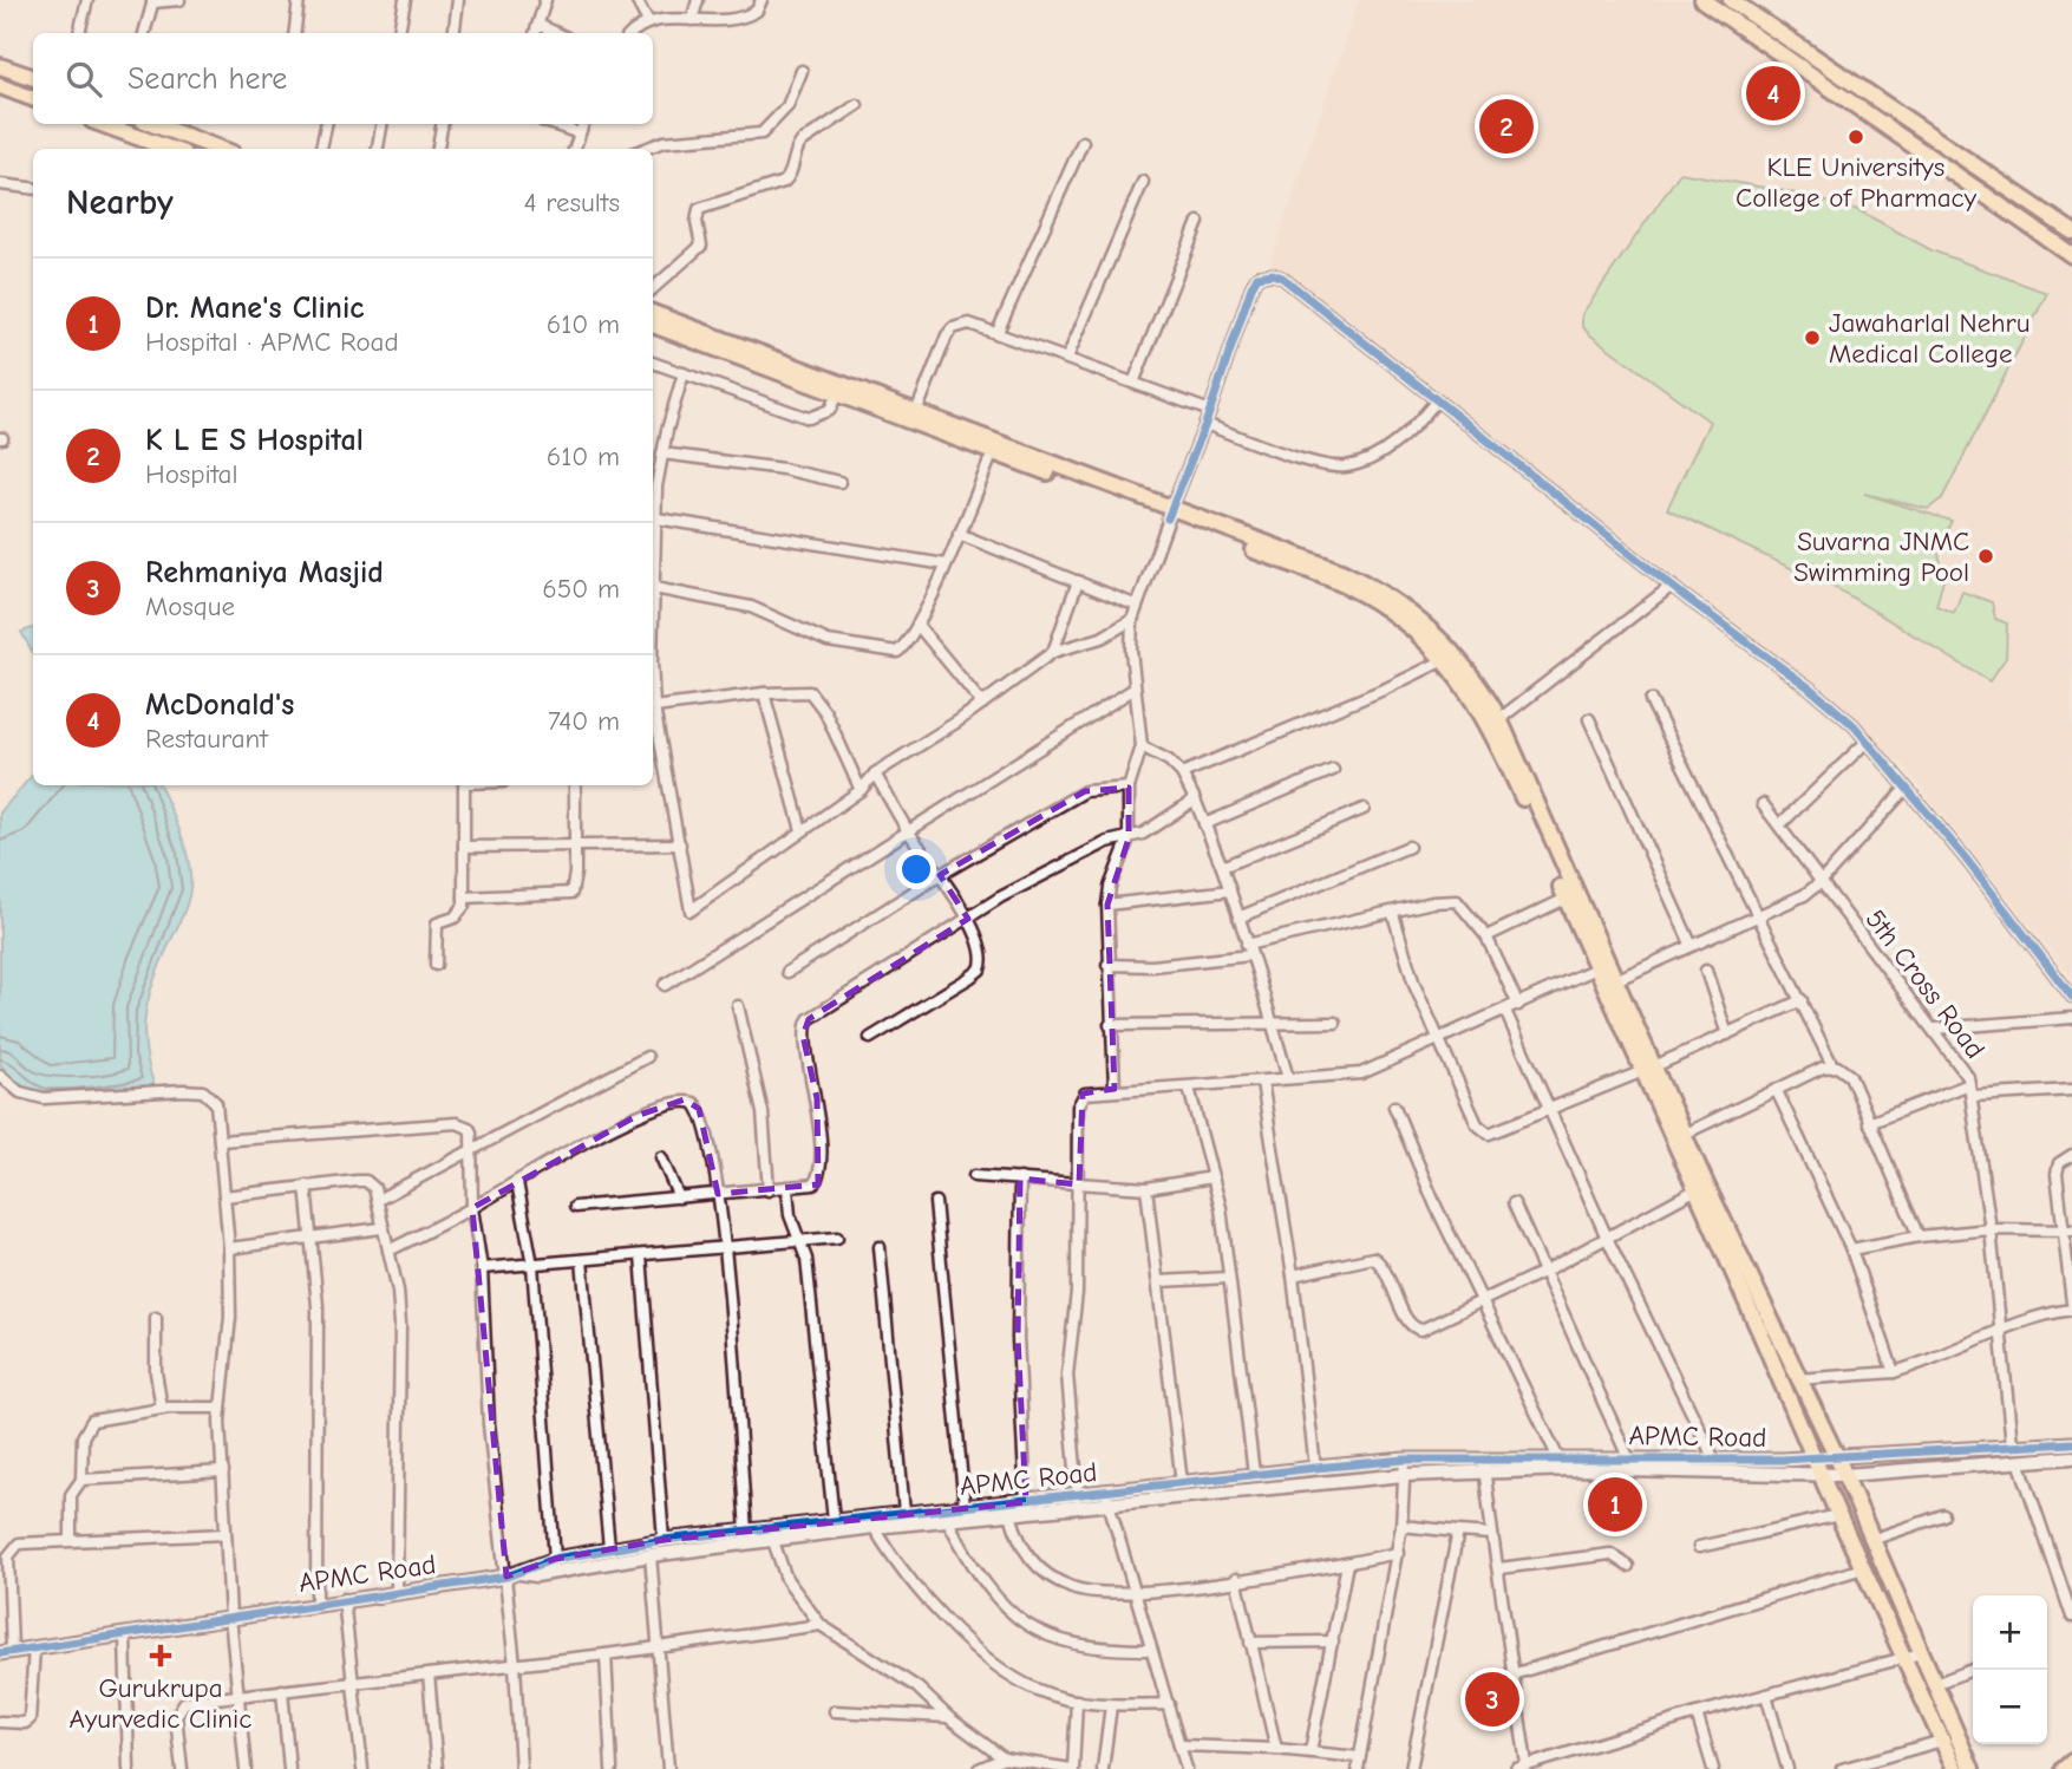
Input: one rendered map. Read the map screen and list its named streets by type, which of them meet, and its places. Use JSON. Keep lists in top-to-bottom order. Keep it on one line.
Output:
{"streets":{"street":["5th Cross Road","APMC Road"]},"crossings":[["5th Cross Road","APMC Road"]],"places":{"other":["KLE Universitys College of Pharmacy","Jawaharlal Nehru Medical College","Suvarna JNMC Swimming Pool"],"health":["Gurukrupa Ayurvedic Clinic"]},"page":{"search":"Search here","pins":["4","2","1","3"],"heading":["Nearby","4 results"],"list":[{"mark":"1","name":"Dr. Mane's Clinic","note":"Hospital · APMC Road","value":"610 m"},{"mark":"2","name":"K L E S Hospital","note":"Hospital","value":"610 m"},{"mark":"3","name":"Rehmaniya Masjid","note":"Mosque","value":"650 m"},{"mark":"4","name":"McDonald's","note":"Restaurant","value":"740 m"}],"map_buttons":["+","−"]}}
